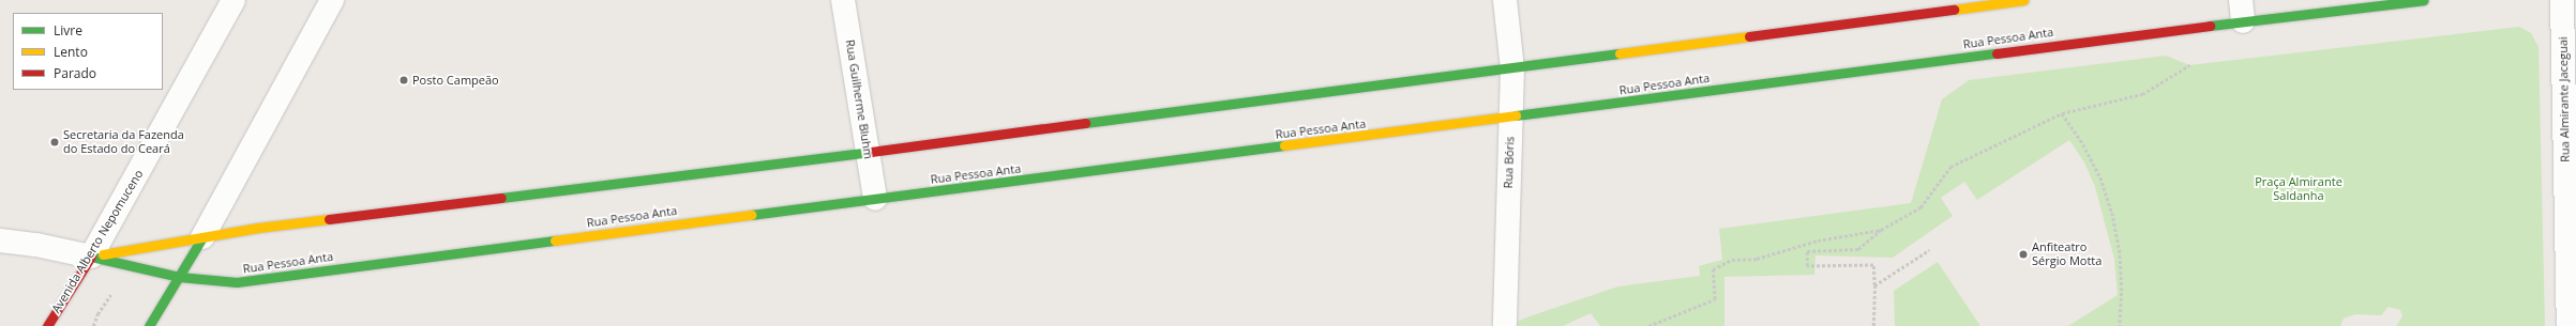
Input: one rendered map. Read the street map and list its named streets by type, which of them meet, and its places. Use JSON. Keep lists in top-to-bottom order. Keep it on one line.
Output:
{"streets":{"main road":["Rua Pessoa Anta","Avenida Alberto Nepomuceno"],"street":["Rua Guilherme Bluhm","Rua Almirante Jaceguai","Rua Bóris"]},"crossings":[["Rua Pessoa Anta","Rua Guilherme Bluhm"],["Rua Pessoa Anta","Rua Bóris"],["Rua Pessoa Anta","Avenida Alberto Nepomuceno"]],"parks":["Praça Almirante Saldanha"],"places":["Posto Campeão","Secretaria da Fazenda do Estado do Ceará","Anfiteatro Sérgio Motta"],"legend":["Livre","Lento","Parado"]}
